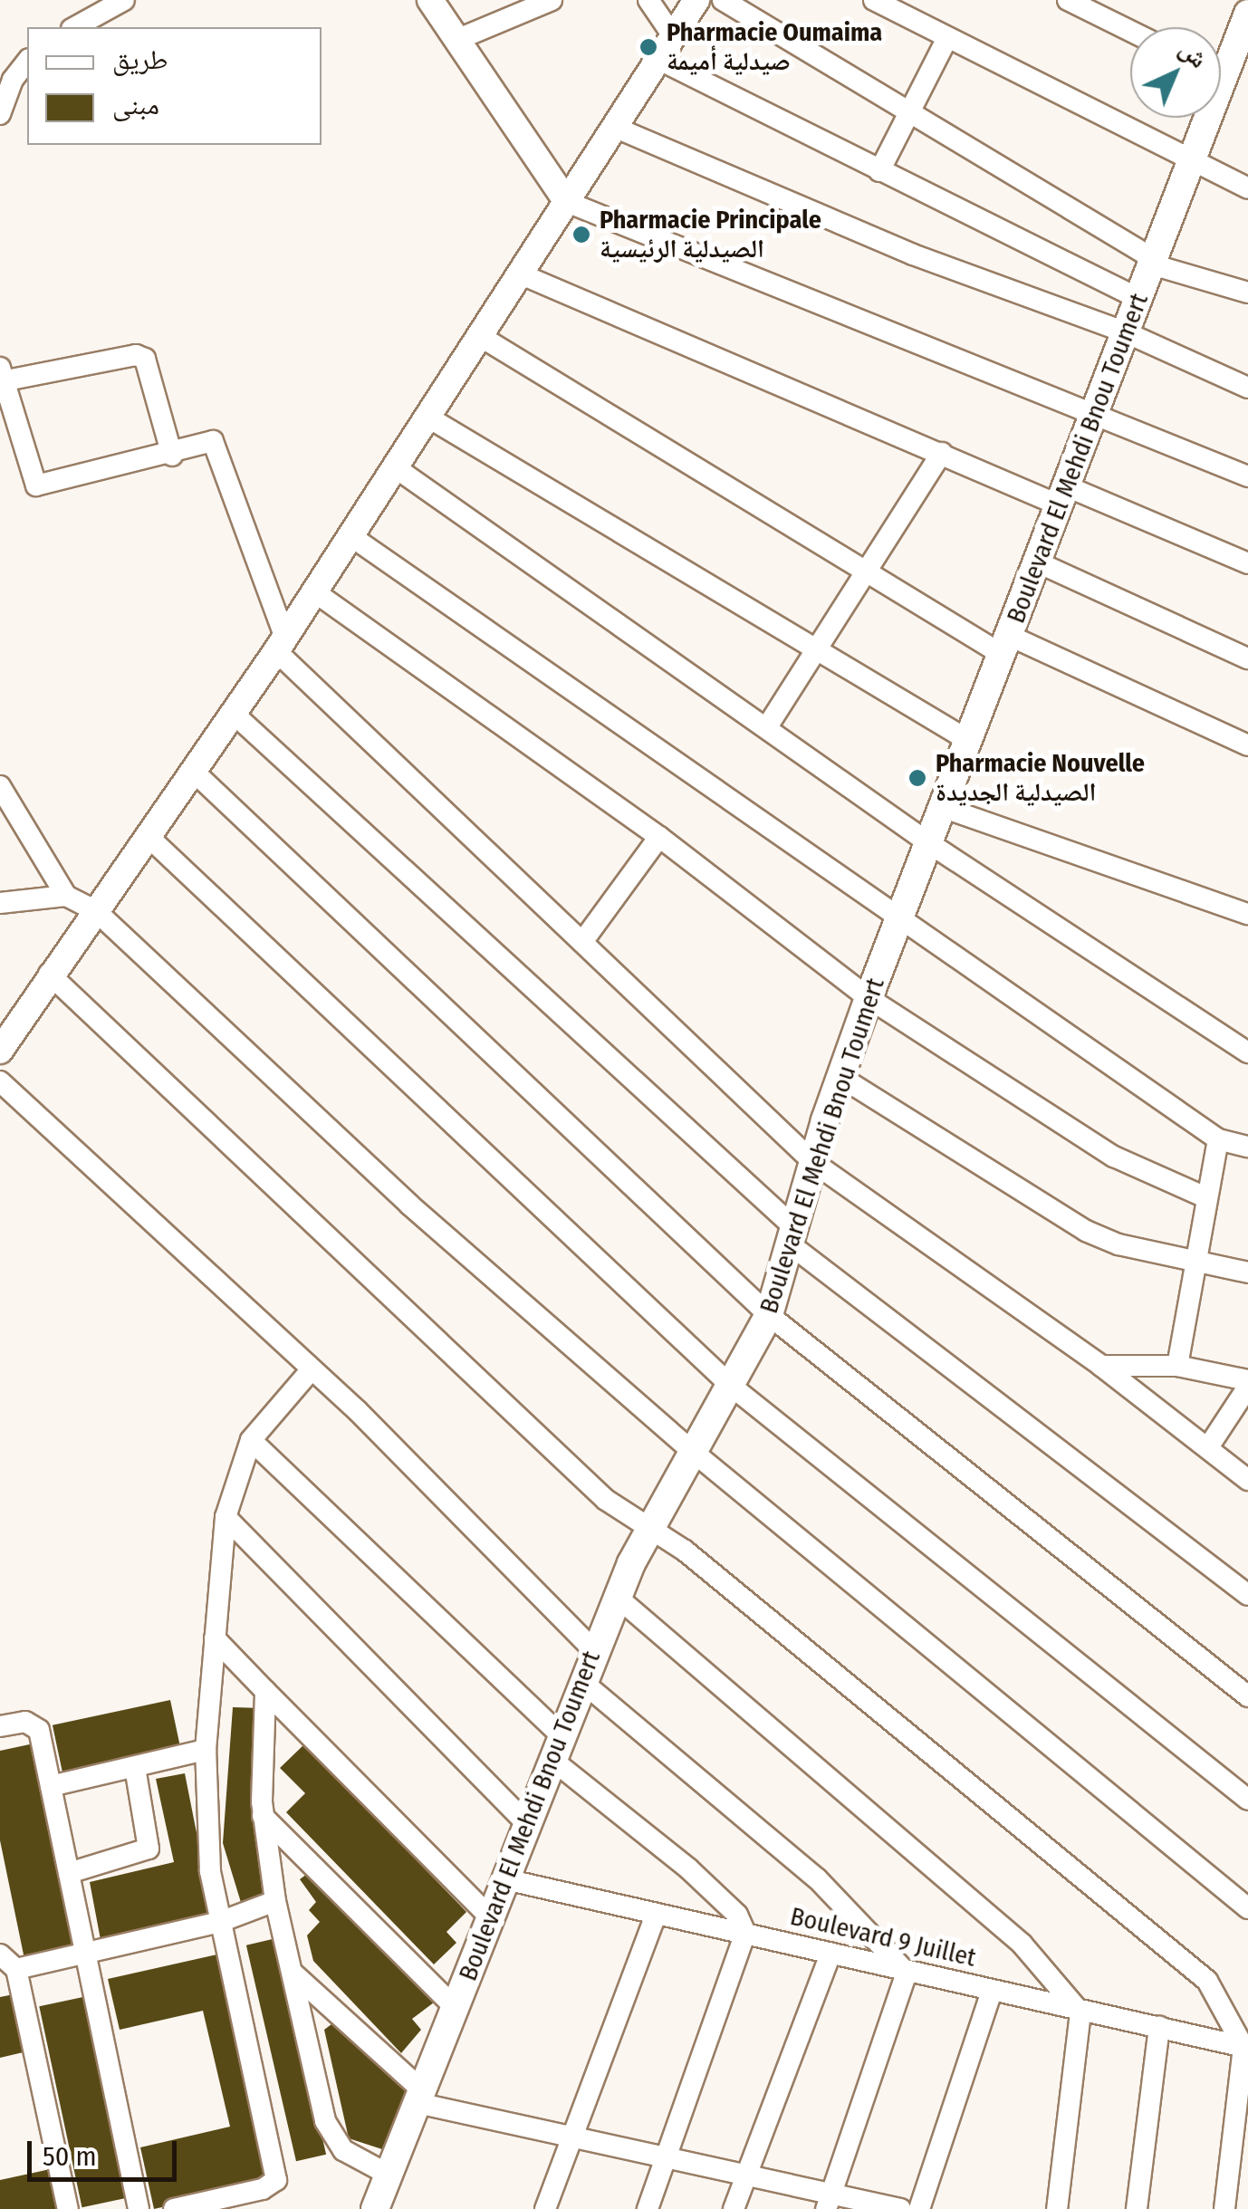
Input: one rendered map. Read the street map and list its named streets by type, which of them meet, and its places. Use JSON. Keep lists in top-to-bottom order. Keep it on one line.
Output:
{"streets":{"main road":["Boulevard El Mehdi Bnou Toumert"],"street":["Boulevard 9 Juillet"]},"crossings":[["Boulevard El Mehdi Bnou Toumert","Boulevard 9 Juillet"]],"places":["Pharmacie Oumaima صيدلية أميمة","Pharmacie Principale الصيدلية الرئيسية","Pharmacie Nouvelle الصيدلية الجديدة"],"legend":["طريق","مبنى"],"scale_bar":"50 m","north":"top right"}
